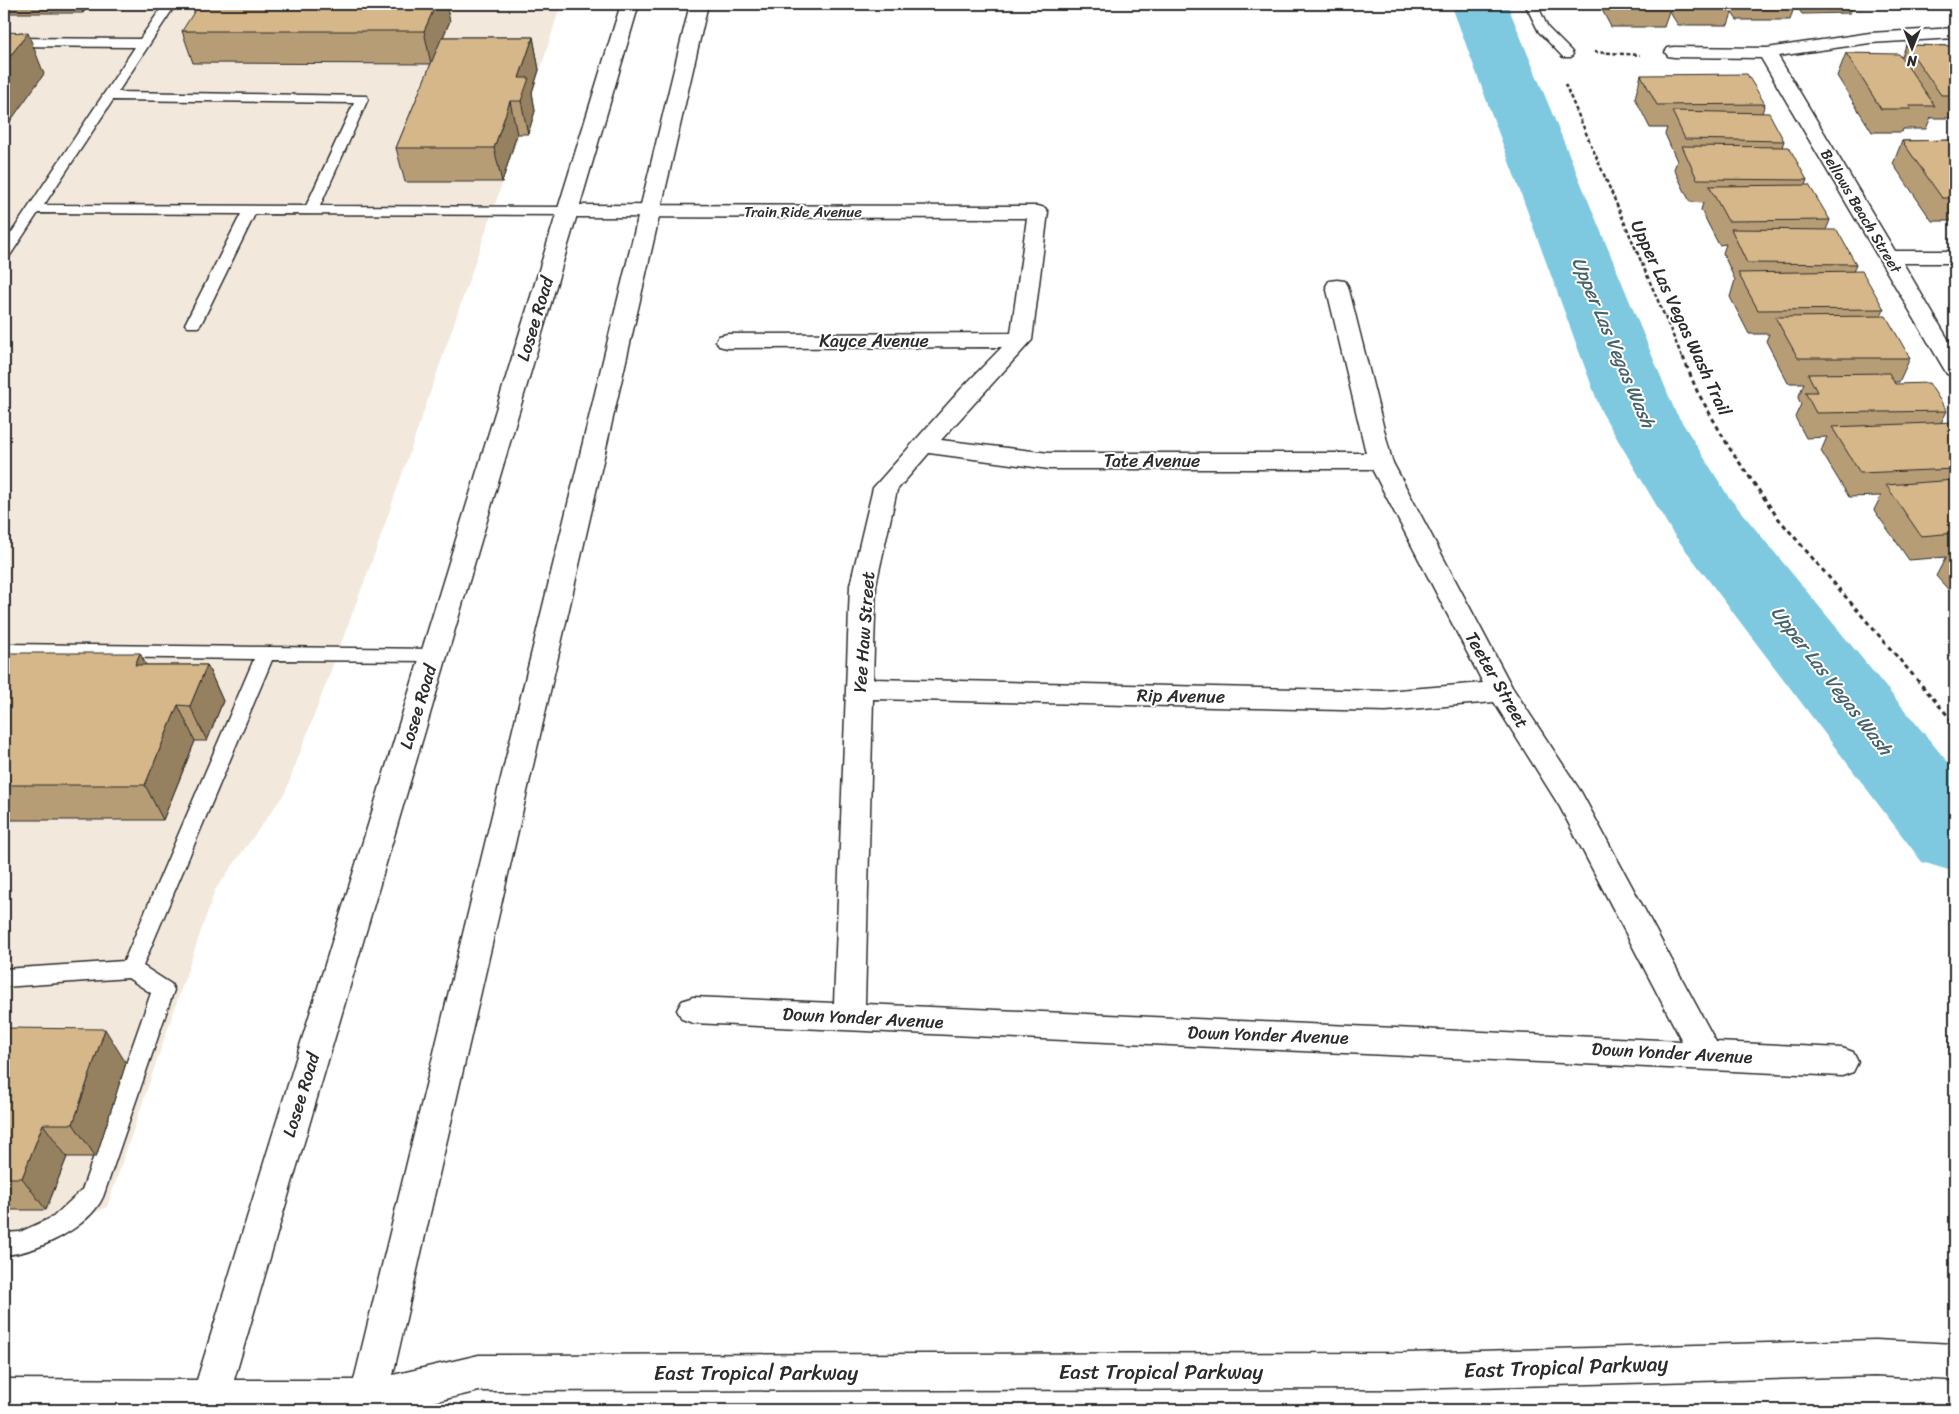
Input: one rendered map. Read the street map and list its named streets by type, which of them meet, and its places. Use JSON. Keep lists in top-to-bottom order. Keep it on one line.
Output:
{"streets":{"street":["Bellows Beach Street","Train Ride Avenue","Losee Road","Kayce Avenue","Tate Avenue","Yee Haw Street","Teeter Street","Rip Avenue","Down Yonder Avenue","East Tropical Parkway"],"path":["Upper Las Vegas Wash Trail"]},"crossings":[["Train Ride Avenue","Losee Road"],["Train Ride Avenue","Kayce Avenue"],["Train Ride Avenue","Yee Haw Street"],["Losee Road","East Tropical Parkway"],["Kayce Avenue","Yee Haw Street"],["Tate Avenue","Yee Haw Street"],["Tate Avenue","Teeter Street"],["Yee Haw Street","Rip Avenue"],["Yee Haw Street","Down Yonder Avenue"],["Teeter Street","Rip Avenue"],["Teeter Street","Down Yonder Avenue"]],"water":["Upper Las Vegas Wash"],"north":"bottom"}
